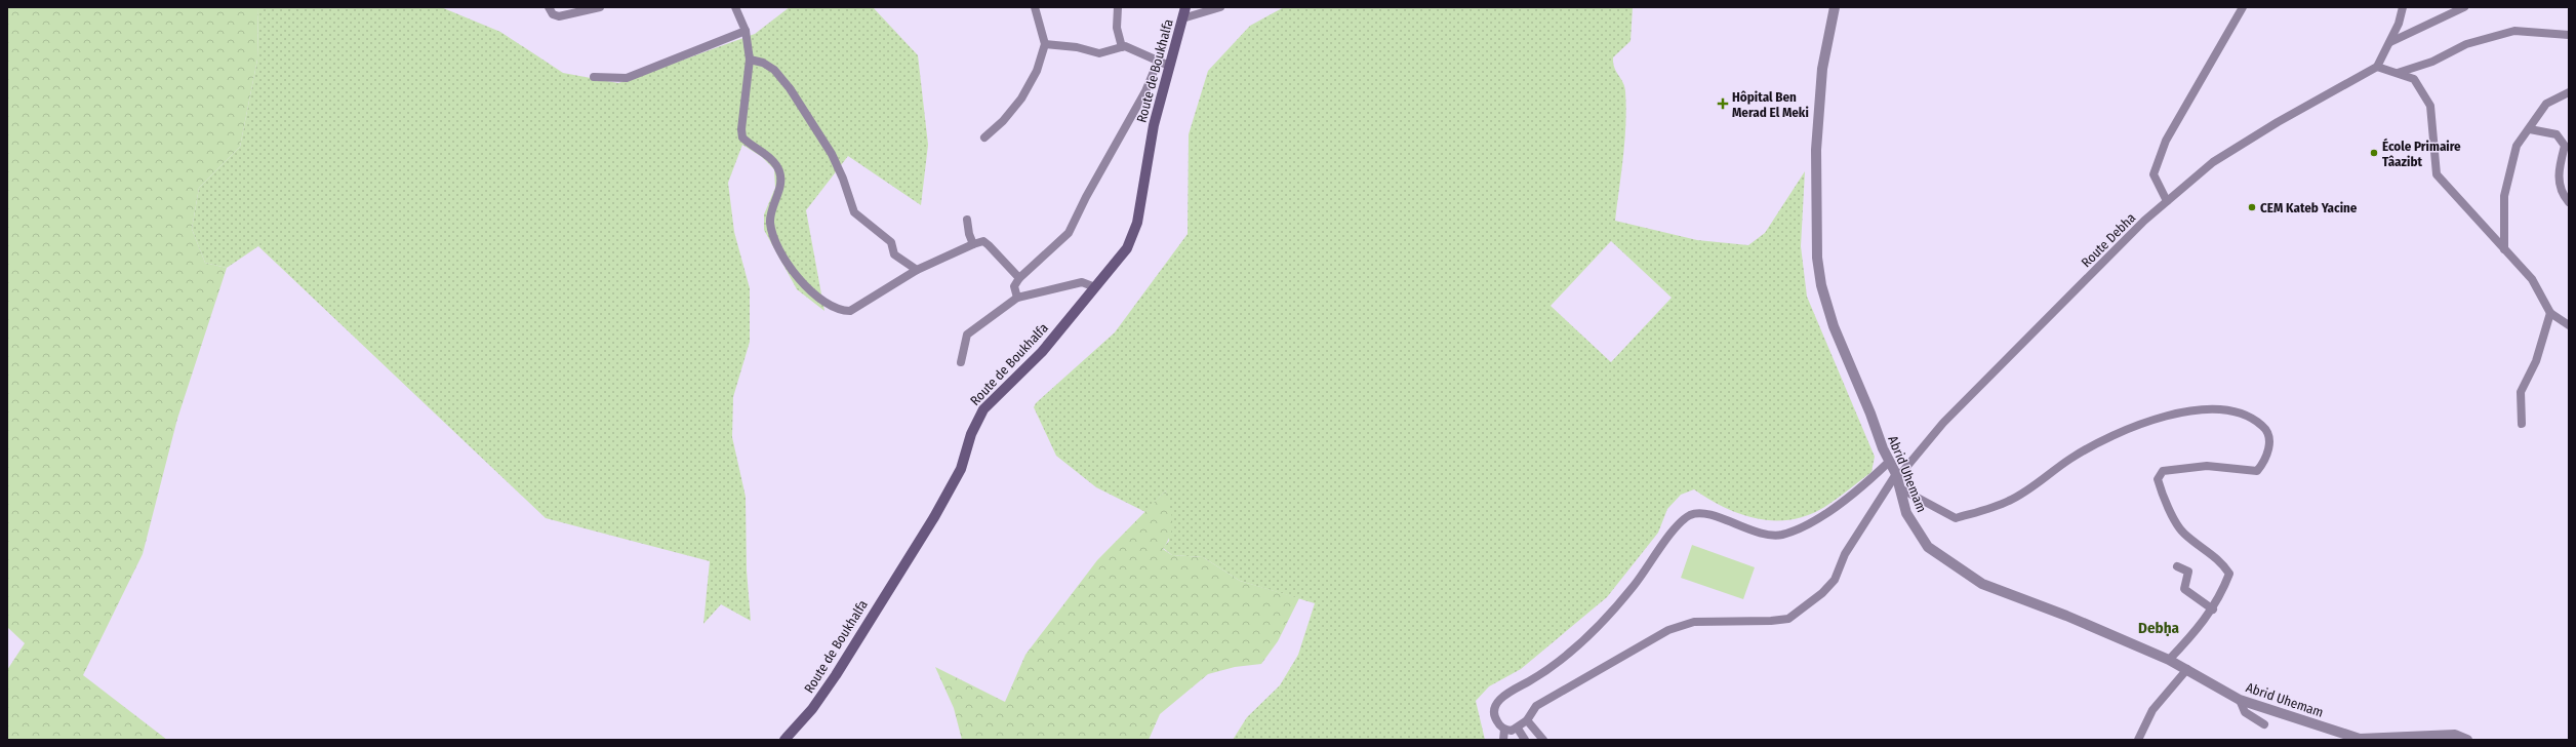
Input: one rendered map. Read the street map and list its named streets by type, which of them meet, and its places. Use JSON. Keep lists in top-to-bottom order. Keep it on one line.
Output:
{"streets":{"main road":["Route de Boukhalfa"],"street":["Route Debha","Abrid Uhemam"]},"crossings":[["Route Debha","Abrid Uhemam"]],"districts":["Debḥa"],"places":{"health":["Hôpital Ben Merad El Meki"],"other":["École Primaire Tâazibt","CEM Kateb Yacine"]}}
